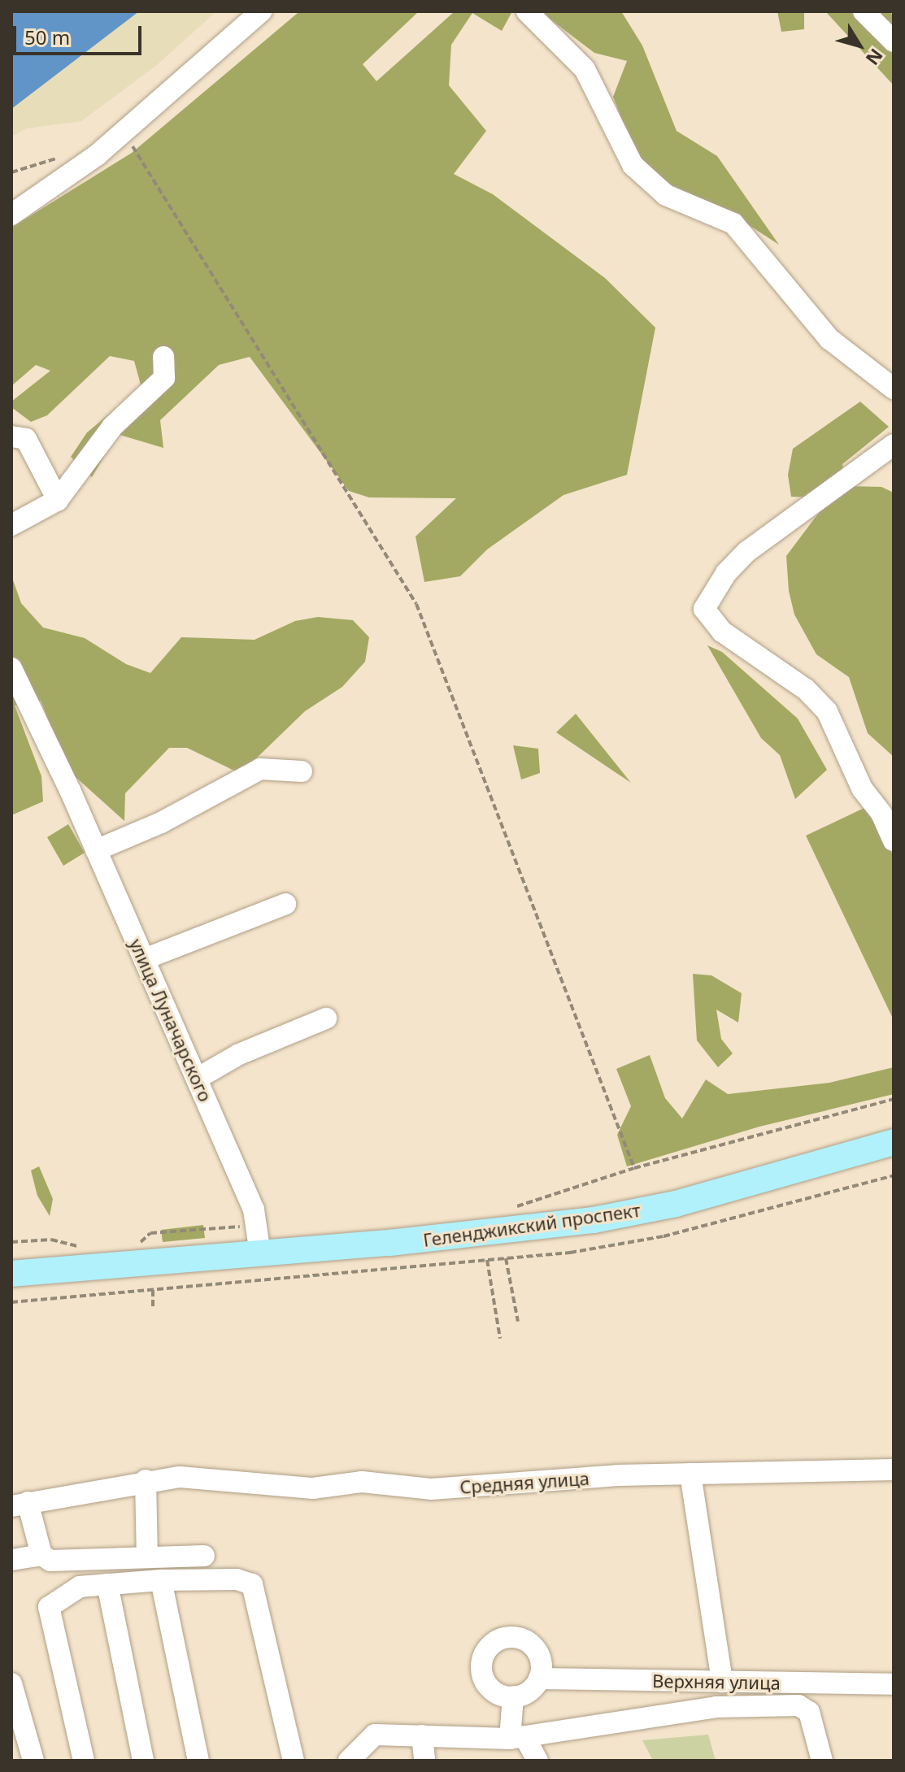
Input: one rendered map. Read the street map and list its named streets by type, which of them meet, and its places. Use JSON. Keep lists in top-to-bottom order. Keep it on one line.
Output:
{"streets":{"main road":["Геленджикский проспект"],"street":["улица Луначарского","Средняя улица","Верхняя улица"]},"crossings":[["улица Луначарского","Геленджикский проспект"]],"scale_bar":"50 m","north":"bottom right"}
